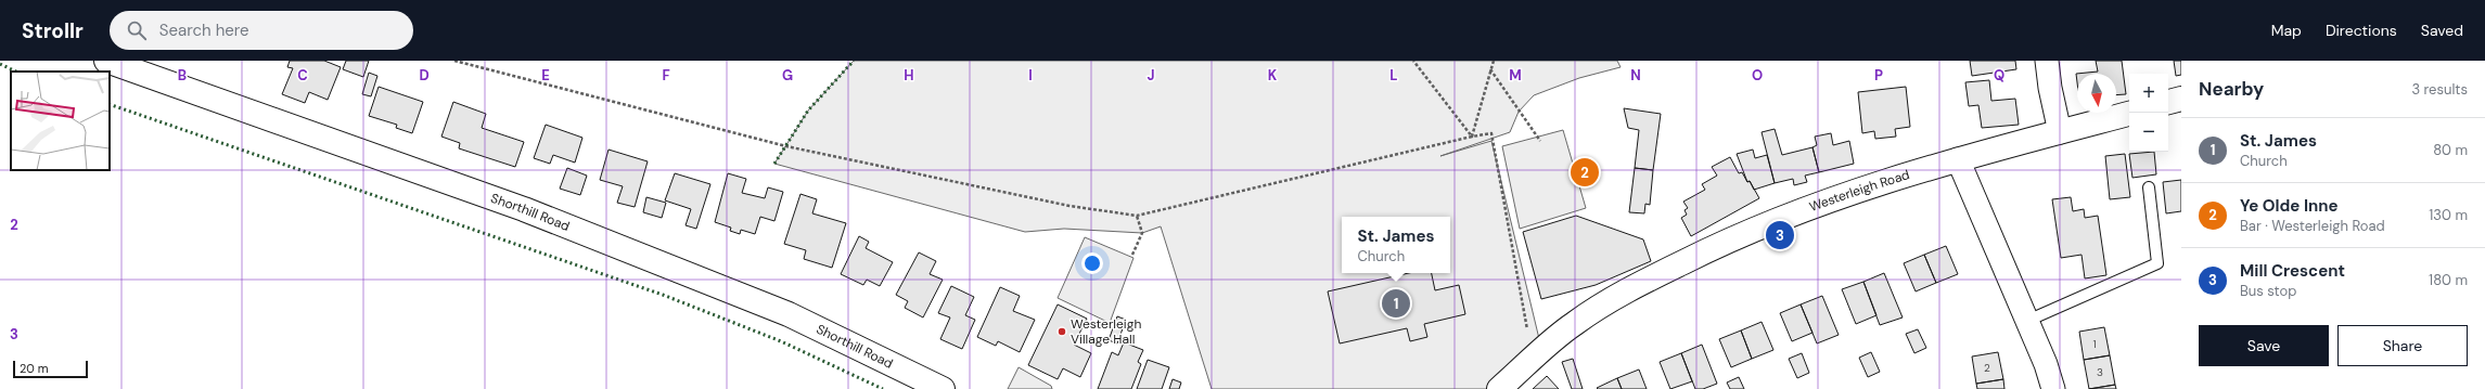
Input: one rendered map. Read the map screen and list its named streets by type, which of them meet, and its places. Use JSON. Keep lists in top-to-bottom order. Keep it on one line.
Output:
{"streets":{"street":["Westerleigh Road","Shorthill Road"]},"places":["Westerleigh Village Hall"],"house_numbers":["1","2","3"],"scale_bar":"20 m","north":"bottom","page":{"header":"Strollr","search":"Search here","nav":["Map","Directions","Saved"],"heading":["Nearby","3 results"],"map_buttons":["+","−"],"list":[{"mark":"1","name":"St. James","note":"Church","value":"80 m"},{"mark":"2","name":"Ye Olde Inne","note":"Bar · Westerleigh Road","value":"130 m"},{"mark":"3","name":"Mill Crescent","note":"Bus stop","value":"180 m"}],"pins":["2","3","1"],"popup":["St. James","Church"],"buttons":["Save","Share"],"scale":"20 m"},"grid":{"columns":["B","C","D","E","F","G","H","I","J","K","L","M","N","O","P","Q"],"rows":["2","3"]}}
